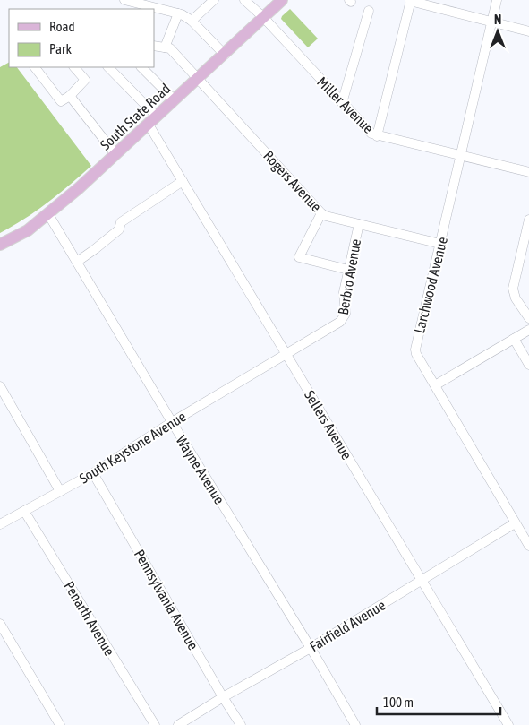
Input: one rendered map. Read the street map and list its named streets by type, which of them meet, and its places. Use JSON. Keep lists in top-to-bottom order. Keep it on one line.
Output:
{"streets":{"main road":["South State Road"],"street":["Miller Avenue","Rogers Avenue","Berbro Avenue","Larchwood Avenue","Sellers Avenue","South Keystone Avenue","Wayne Avenue","Pennsylvania Avenue","Penarth Avenue","Fairfield Avenue"]},"crossings":[["Miller Avenue","South State Road"],["Miller Avenue","Larchwood Avenue"],["South State Road","Rogers Avenue"],["South State Road","Sellers Avenue"],["South State Road","Wayne Avenue"],["Rogers Avenue","Berbro Avenue"],["Rogers Avenue","Larchwood Avenue"],["Berbro Avenue","Sellers Avenue"],["Berbro Avenue","South Keystone Avenue"],["Larchwood Avenue","Fairfield Avenue"],["Sellers Avenue","South Keystone Avenue"],["Sellers Avenue","Fairfield Avenue"],["South Keystone Avenue","Wayne Avenue"],["South Keystone Avenue","Pennsylvania Avenue"],["South Keystone Avenue","Penarth Avenue"],["Wayne Avenue","Fairfield Avenue"],["Pennsylvania Avenue","Fairfield Avenue"]],"legend":["Road","Park"],"scale_bar":"100 m","north":"top"}
